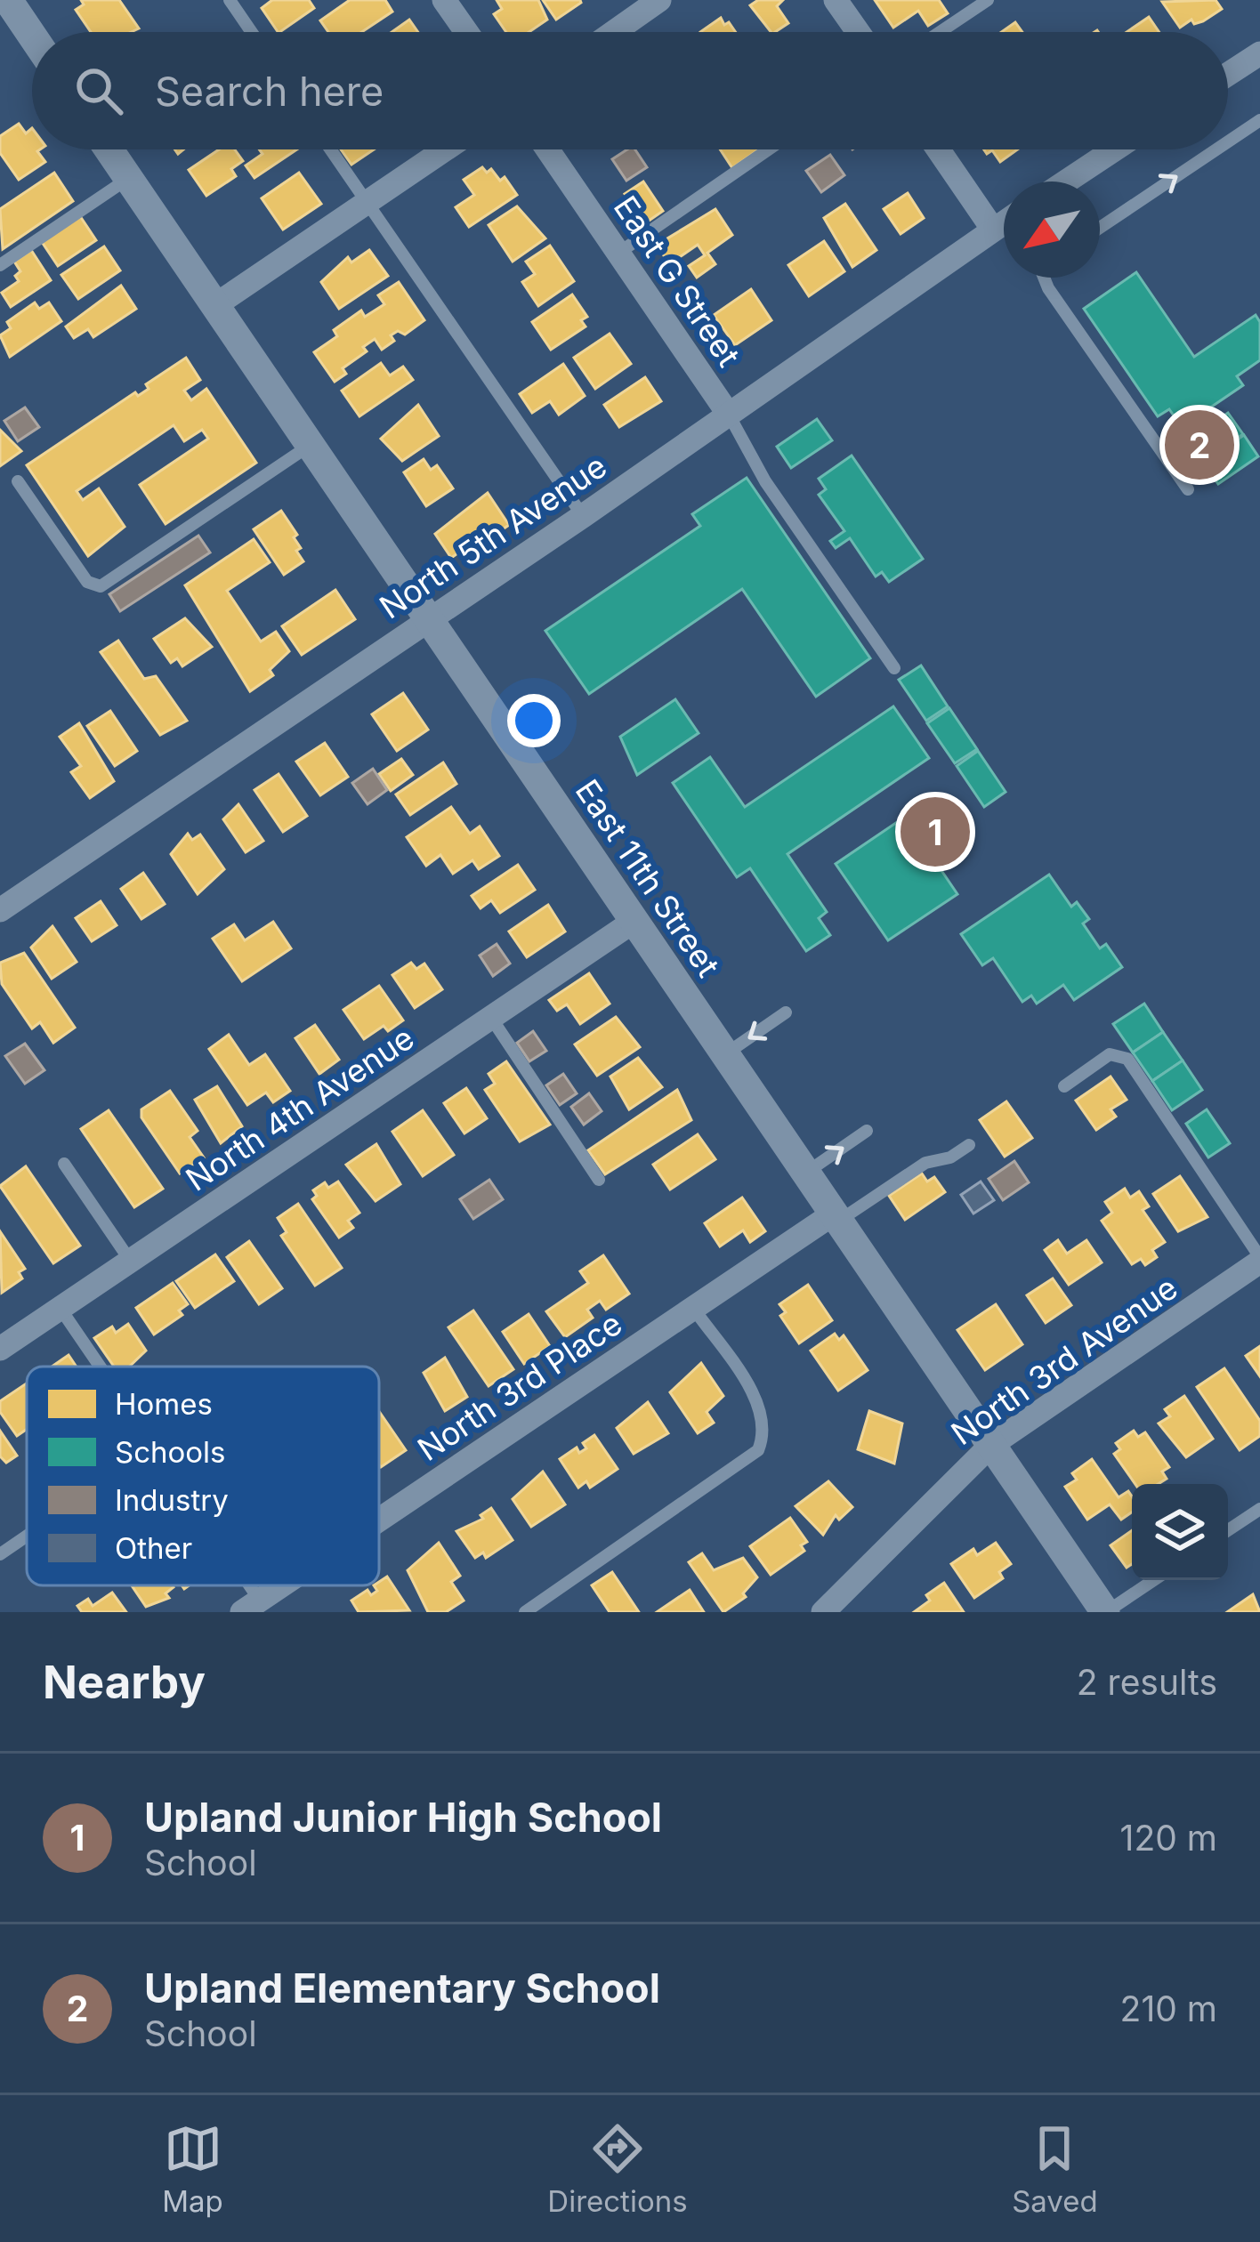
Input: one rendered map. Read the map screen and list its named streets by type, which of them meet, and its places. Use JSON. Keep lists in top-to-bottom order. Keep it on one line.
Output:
{"streets":{"street":["East G Street","North 5th Avenue","East 11th Street","North 4th Avenue","North 3rd Avenue","North 3rd Place"]},"crossings":[["East G Street","North 5th Avenue"],["North 5th Avenue","East 11th Street"],["East 11th Street","North 4th Avenue"],["East 11th Street","North 3rd Avenue"],["East 11th Street","North 3rd Place"]],"legend":["Homes","Schools","Industry","Other"],"north":"bottom left","page":{"search":"Search here","pins":["2","1"],"heading":["Nearby","2 results"],"list":[{"mark":"1","name":"Upland Junior High School","note":"School","value":"120 m"},{"mark":"2","name":"Upland Elementary School","note":"School","value":"210 m"}],"nav":["Map","Directions","Saved"]}}
